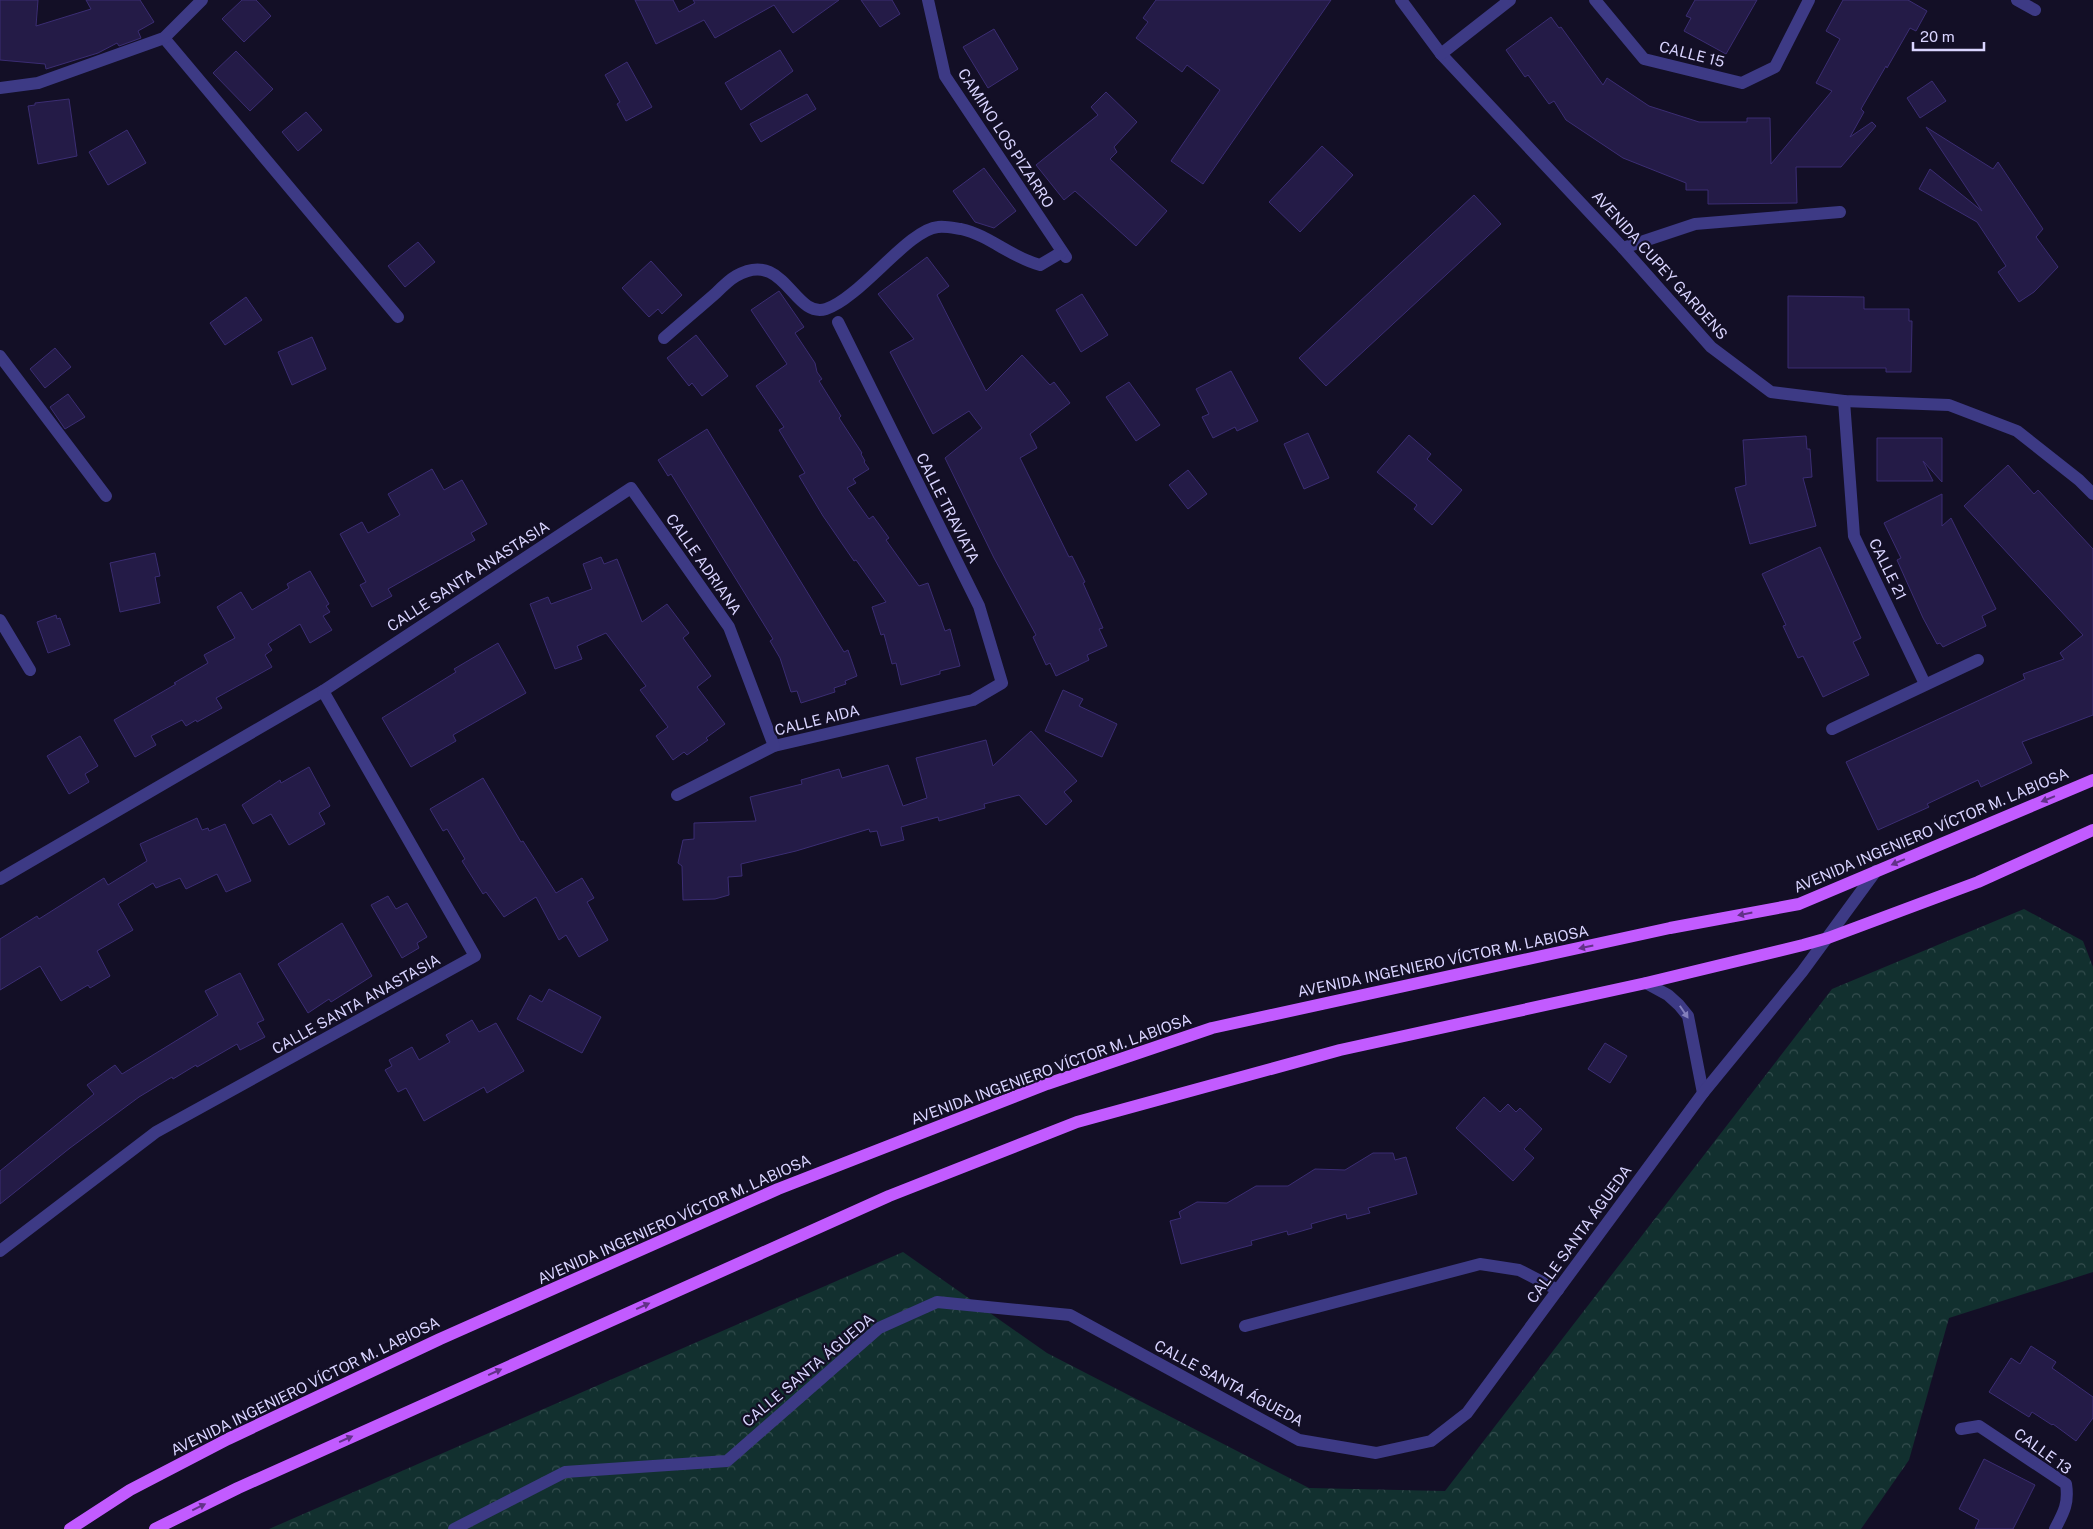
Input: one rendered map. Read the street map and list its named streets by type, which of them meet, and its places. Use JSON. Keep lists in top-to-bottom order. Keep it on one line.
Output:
{"streets":{"main road":["AVENIDA INGENIERO VÍCTOR M. LABIOSA"],"street":["CALLE 15","CAMINO LOS PIZARRO","AVENIDA CUPEY GARDENS","CALLE TRAVIATA","CALLE ADRIANA","CALLE 21","CALLE SANTA ANASTASIA","CALLE AIDA","CALLE SANTA ÁGUEDA","CALLE 13"]},"crossings":[["AVENIDA CUPEY GARDENS","CALLE 21"],["CALLE TRAVIATA","CALLE AIDA"],["CALLE ADRIANA","CALLE SANTA ANASTASIA"],["CALLE ADRIANA","CALLE AIDA"],["AVENIDA INGENIERO VÍCTOR M. LABIOSA","CALLE SANTA ÁGUEDA"]],"scale_bar":"20 m"}
